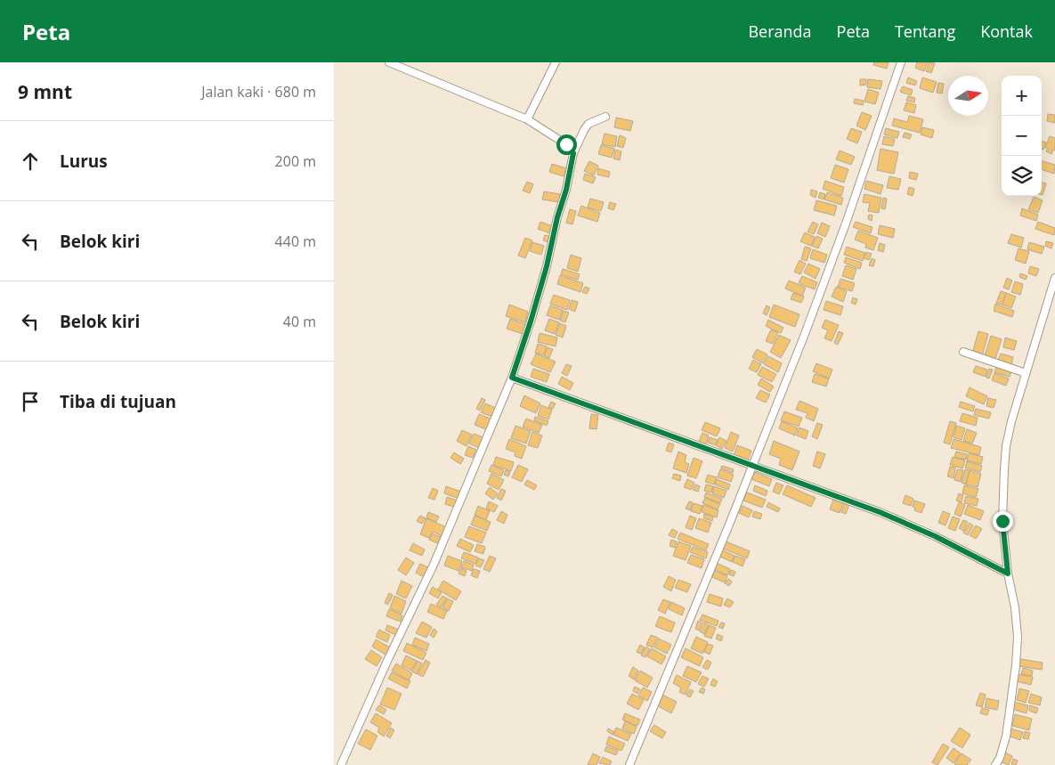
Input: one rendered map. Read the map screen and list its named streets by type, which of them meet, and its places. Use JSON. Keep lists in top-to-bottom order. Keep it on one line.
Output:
{"north":"right","page":{"header":"Peta","nav":["Beranda","Peta","Tentang","Kontak"],"heading":["9 mnt","Jalan kaki · 680 m"],"map_buttons":["+","−"],"list":[["Lurus","200 m"],["Belok kiri","440 m"],["Belok kiri","40 m"],"Tiba di tujuan"]}}
